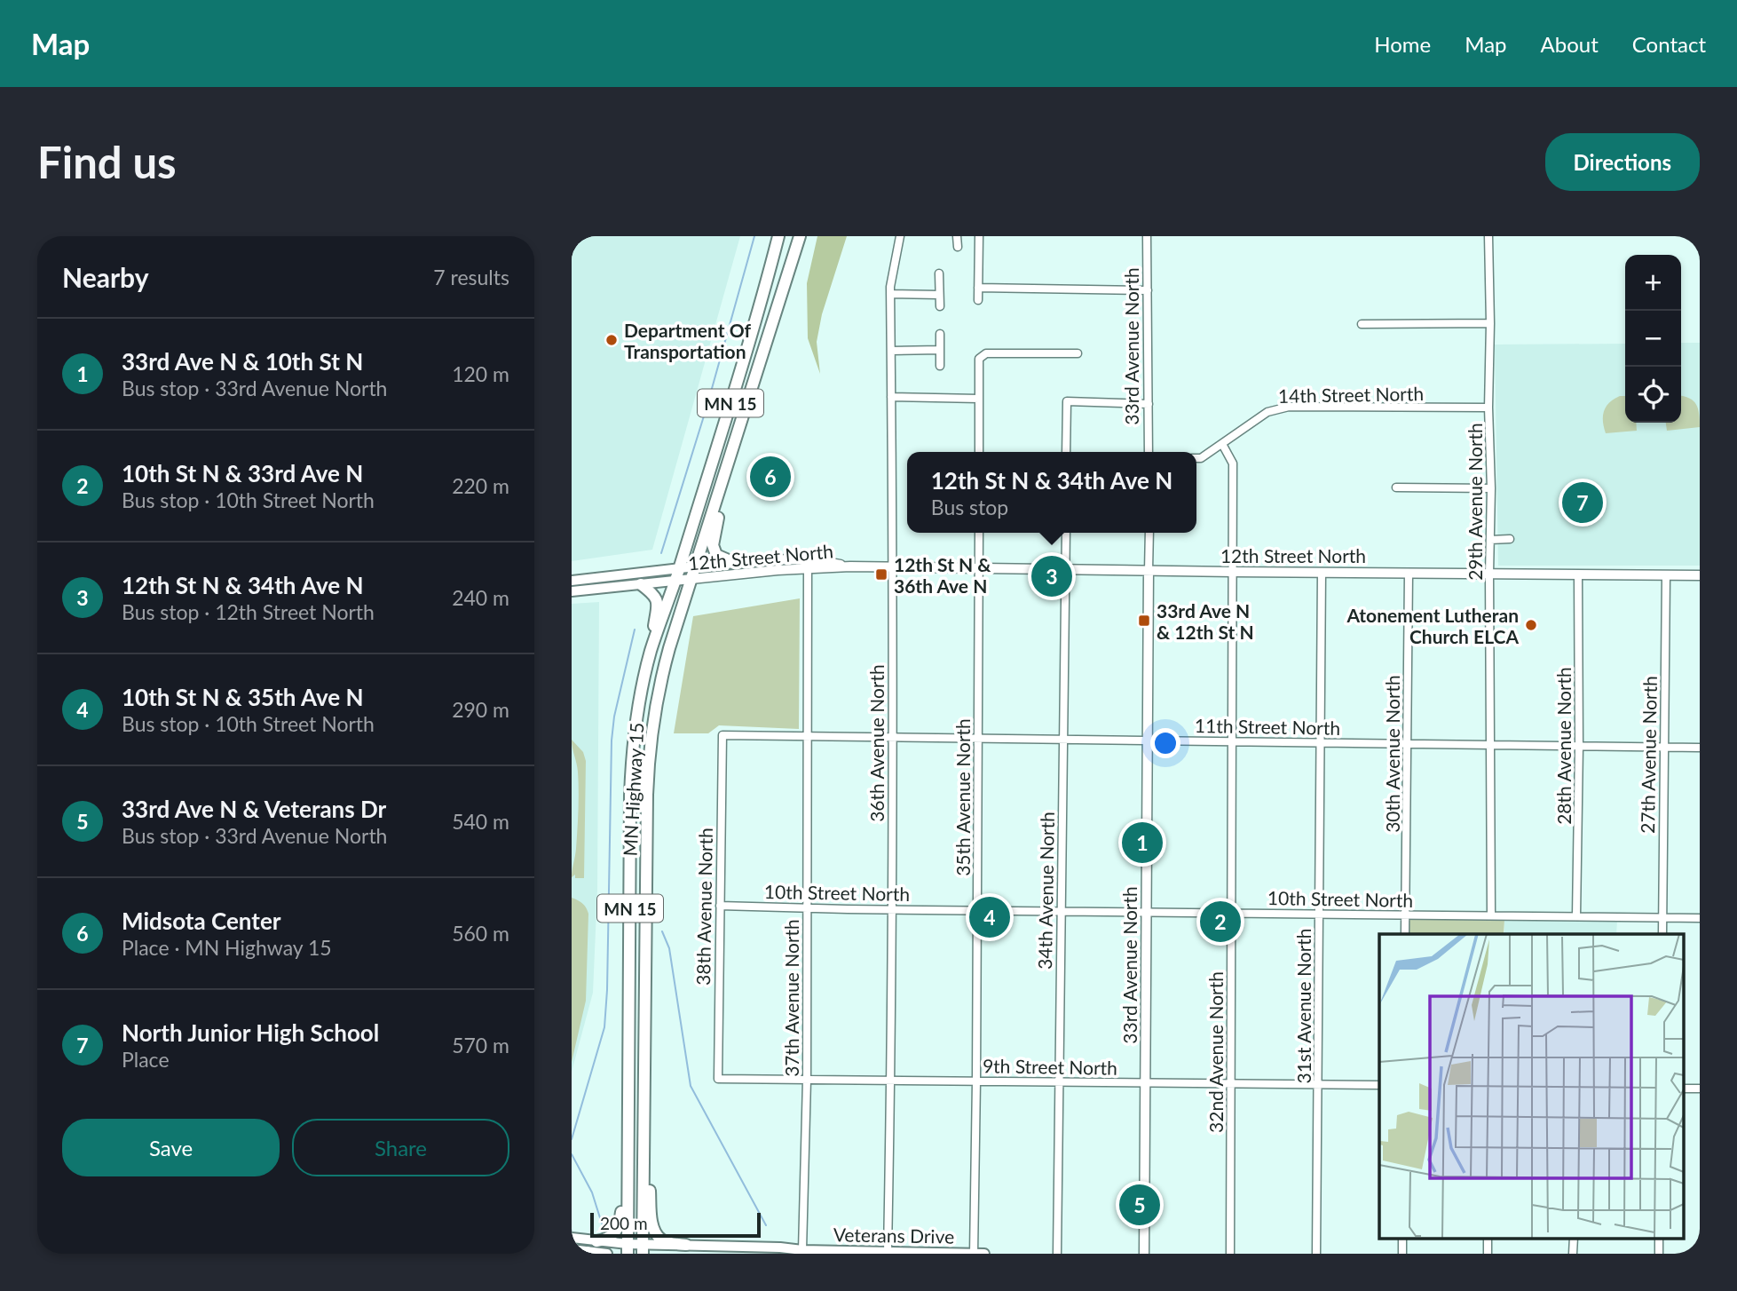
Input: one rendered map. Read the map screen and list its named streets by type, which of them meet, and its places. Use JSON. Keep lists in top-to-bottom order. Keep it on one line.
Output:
{"streets":{"highway":["MN 15","MN Highway 15"],"main road":["12th Street North","Veterans Drive"],"street":["33rd Avenue North","14th Street North","29th Avenue North","11th Street North","36th Avenue North","28th Avenue North","30th Avenue North","27th Avenue North","35th Avenue North","34th Avenue North","10th Street North","38th Avenue North","37th Avenue North","31st Avenue North","32nd Avenue North","9th Street North"]},"crossings":[["33rd Avenue North","12th Street North"],["33rd Avenue North","11th Street North"],["33rd Avenue North","10th Street North"],["33rd Avenue North","9th Street North"],["14th Street North","29th Avenue North"],["14th Street North","32nd Avenue North"],["29th Avenue North","12th Street North"],["29th Avenue North","11th Street North"],["29th Avenue North","10th Street North"],["12th Street North","36th Avenue North"],["12th Street North","28th Avenue North"],["12th Street North","30th Avenue North"],["12th Street North","27th Avenue North"],["12th Street North","MN Highway 15"],["12th Street North","35th Avenue North"],["12th Street North","34th Avenue North"],["12th Street North","37th Avenue North"],["12th Street North","31st Avenue North"],["12th Street North","32nd Avenue North"],["11th Street North","36th Avenue North"],["11th Street North","28th Avenue North"],["11th Street North","30th Avenue North"],["11th Street North","27th Avenue North"],["11th Street North","35th Avenue North"],["11th Street North","34th Avenue North"],["11th Street North","38th Avenue North"],["11th Street North","37th Avenue North"],["11th Street North","31st Avenue North"],["11th Street North","32nd Avenue North"],["36th Avenue North","10th Street North"],["36th Avenue North","9th Street North"],["36th Avenue North","Veterans Drive"],["28th Avenue North","10th Street North"],["30th Avenue North","10th Street North"],["27th Avenue North","10th Street North"],["MN Highway 15","Veterans Drive"],["35th Avenue North","10th Street North"],["35th Avenue North","9th Street North"],["35th Avenue North","Veterans Drive"],["34th Avenue North","10th Street North"],["34th Avenue North","9th Street North"],["10th Street North","38th Avenue North"],["10th Street North","37th Avenue North"],["10th Street North","31st Avenue North"],["10th Street North","32nd Avenue North"],["38th Avenue North","9th Street North"],["37th Avenue North","9th Street North"],["37th Avenue North","Veterans Drive"],["31st Avenue North","9th Street North"],["32nd Avenue North","9th Street North"]],"places":{"other":["Department Of Transportation","Atonement Lutheran Church ELCA"],"transit":["12th St N & 36th Ave N","33rd Ave N & 12th St N"]},"scale_bar":"200 m","page":{"header":"Map","nav":["Home","Map","About","Contact"],"buttons":["Directions",["Save","Share"]],"title":"Find us","heading":["Nearby","7 results"],"map_buttons":["+","−"],"list":[{"mark":"1","name":"33rd Ave N & 10th St N","note":"Bus stop · 33rd Avenue North","value":"120 m"},{"mark":"2","name":"10th St N & 33rd Ave N","note":"Bus stop · 10th Street North","value":"220 m"},{"mark":"3","name":"12th St N & 34th Ave N","note":"Bus stop · 12th Street North","value":"240 m"},{"mark":"4","name":"10th St N & 35th Ave N","note":"Bus stop · 10th Street North","value":"290 m"},{"mark":"5","name":"33rd Ave N & Veterans Dr","note":"Bus stop · 33rd Avenue North","value":"540 m"},{"mark":"6","name":"Midsota Center","note":"Place · MN Highway 15","value":"560 m"},{"mark":"7","name":"North Junior High School","note":"Place","value":"570 m"}],"popup":["12th St N & 34th Ave N","Bus stop"],"pins":["6","7","3","1","4","2","5"],"scale":"200 m"}}
